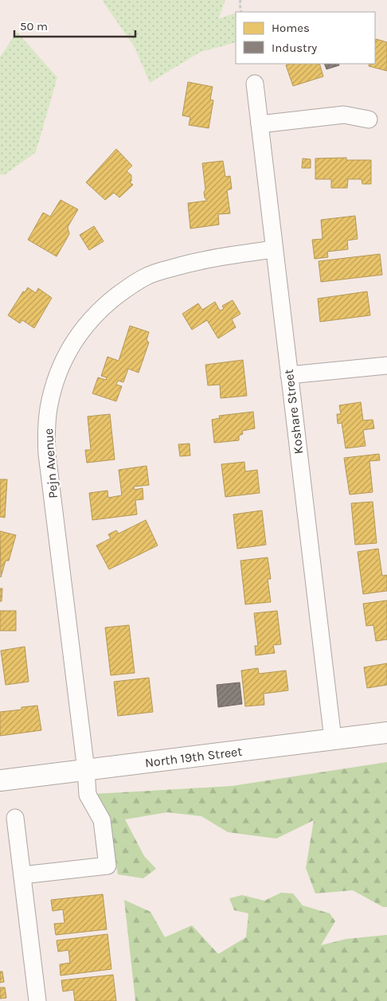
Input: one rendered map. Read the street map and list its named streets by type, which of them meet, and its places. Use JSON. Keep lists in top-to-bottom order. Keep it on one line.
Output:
{"streets":{"street":["Koshare Street","Pejn Avenue","North 19th Street"]},"crossings":[["Koshare Street","Pejn Avenue"],["Koshare Street","North 19th Street"],["Pejn Avenue","North 19th Street"]],"legend":["Homes","Industry"],"scale_bar":"50 m"}
